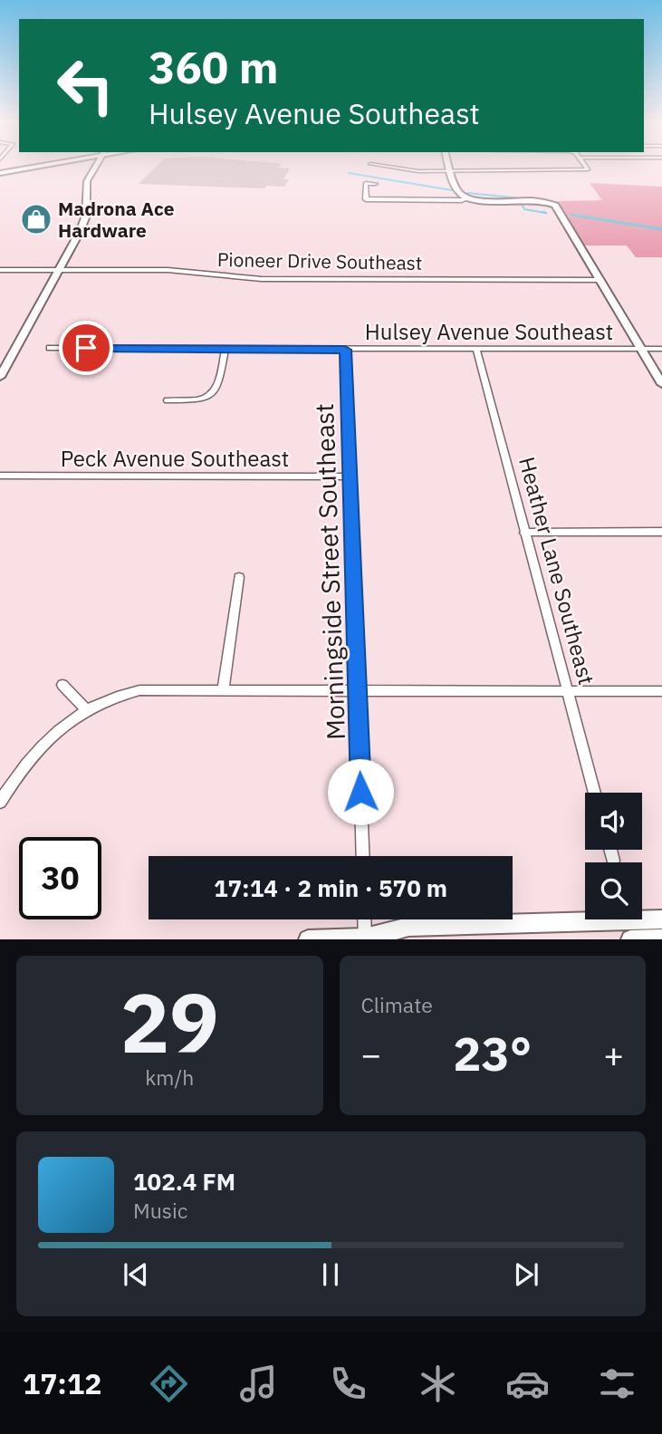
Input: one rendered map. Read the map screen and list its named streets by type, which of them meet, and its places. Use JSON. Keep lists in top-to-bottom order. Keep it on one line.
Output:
{"streets":{"street":["Pioneer Drive Southeast","Hulsey Avenue Southeast","Peck Avenue Southeast","Heather Lane Southeast","Morningside Street Southeast"]},"crossings":[["Hulsey Avenue Southeast","Heather Lane Southeast"],["Hulsey Avenue Southeast","Morningside Street Southeast"],["Peck Avenue Southeast","Morningside Street Southeast"]],"places":{"shop":["Madrona Ace Hardware"]},"page":{"turn":["360 m","Hulsey Avenue Southeast"],"limit":"30","trip":"17:14 · 2 min · 570 m","tile":[["29","km/h"],"Climate"],"heat":["−","23°","+"],"song":["102.4 FM","Music"],"tabs":"17:12"}}
